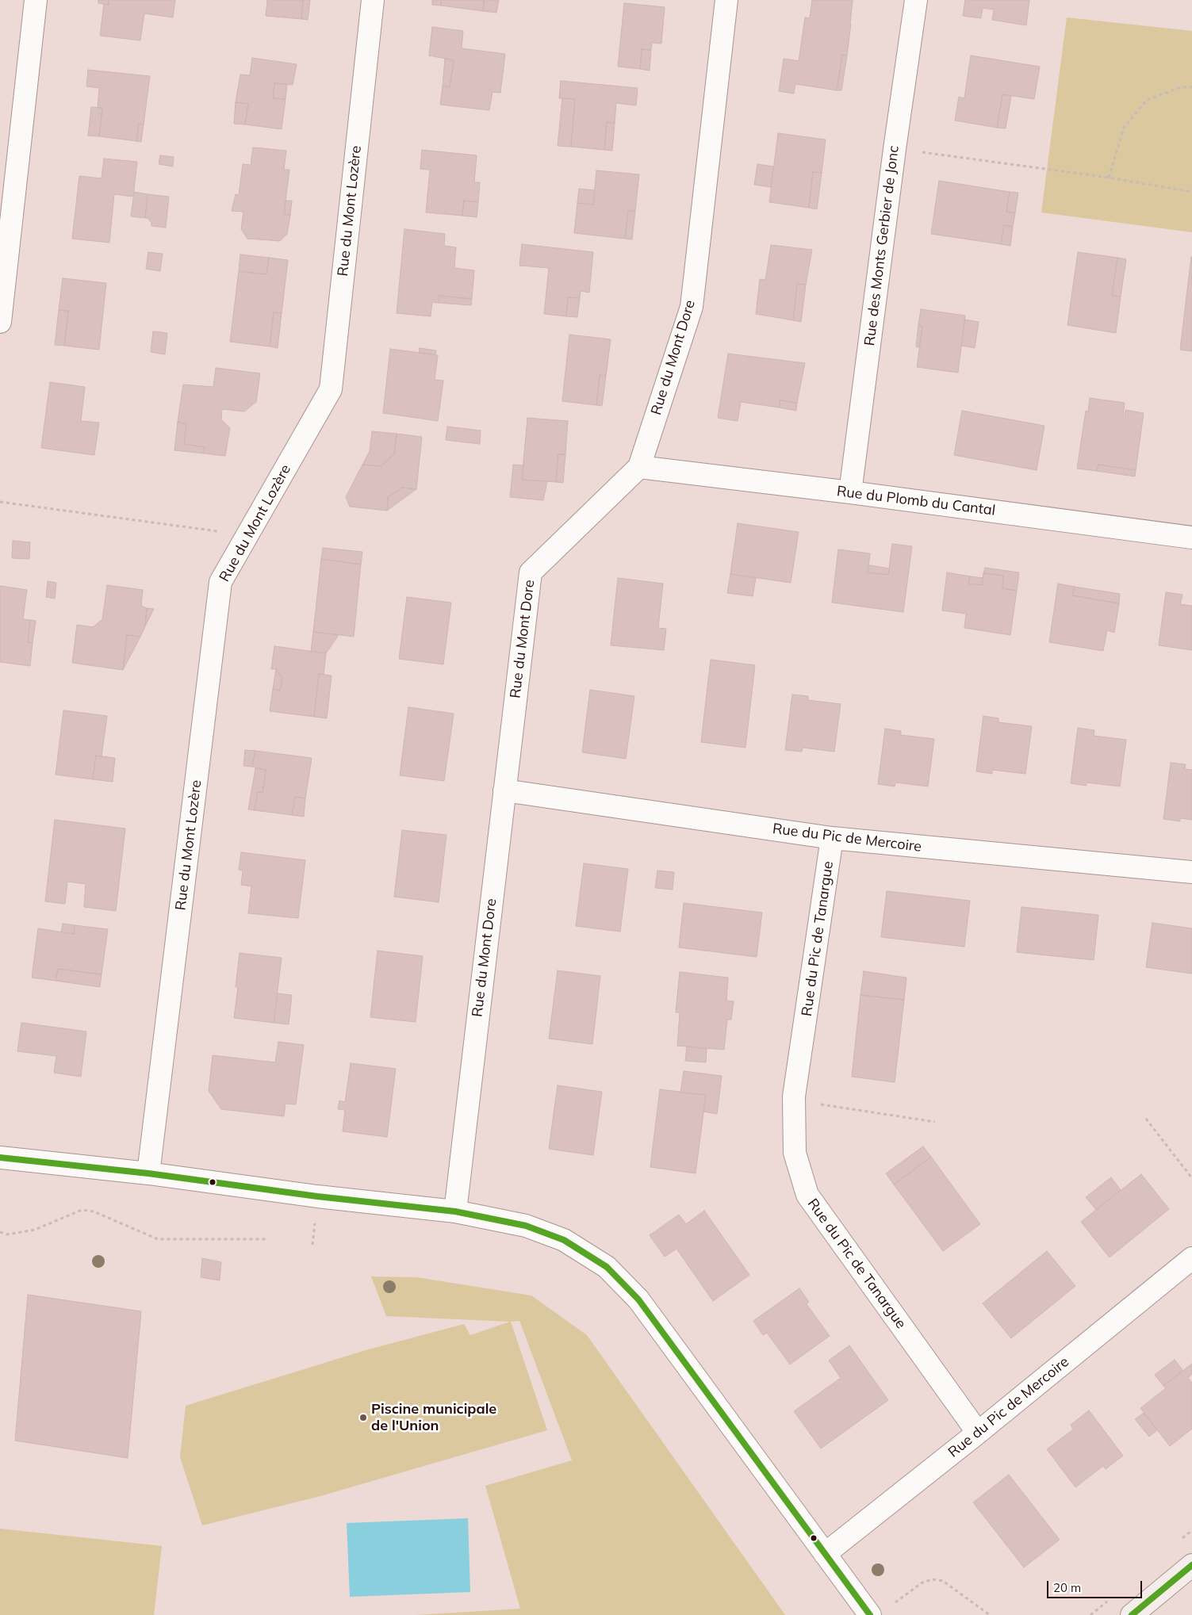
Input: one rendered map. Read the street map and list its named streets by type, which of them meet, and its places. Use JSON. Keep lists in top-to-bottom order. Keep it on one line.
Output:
{"streets":{"street":["Rue du Mont Lozère","Rue des Monts Gerbier de Jonc","Rue du Mont Dore","Rue du Plomb du Cantal","Rue du Pic de Mercoire","Rue du Pic de Tanargue"]},"crossings":[["Rue des Monts Gerbier de Jonc","Rue du Plomb du Cantal"],["Rue du Mont Dore","Rue du Plomb du Cantal"],["Rue du Mont Dore","Rue du Pic de Mercoire"],["Rue du Pic de Mercoire","Rue du Pic de Tanargue"]],"places":["Piscine municipale de l'Union"],"scale_bar":"20 m"}
